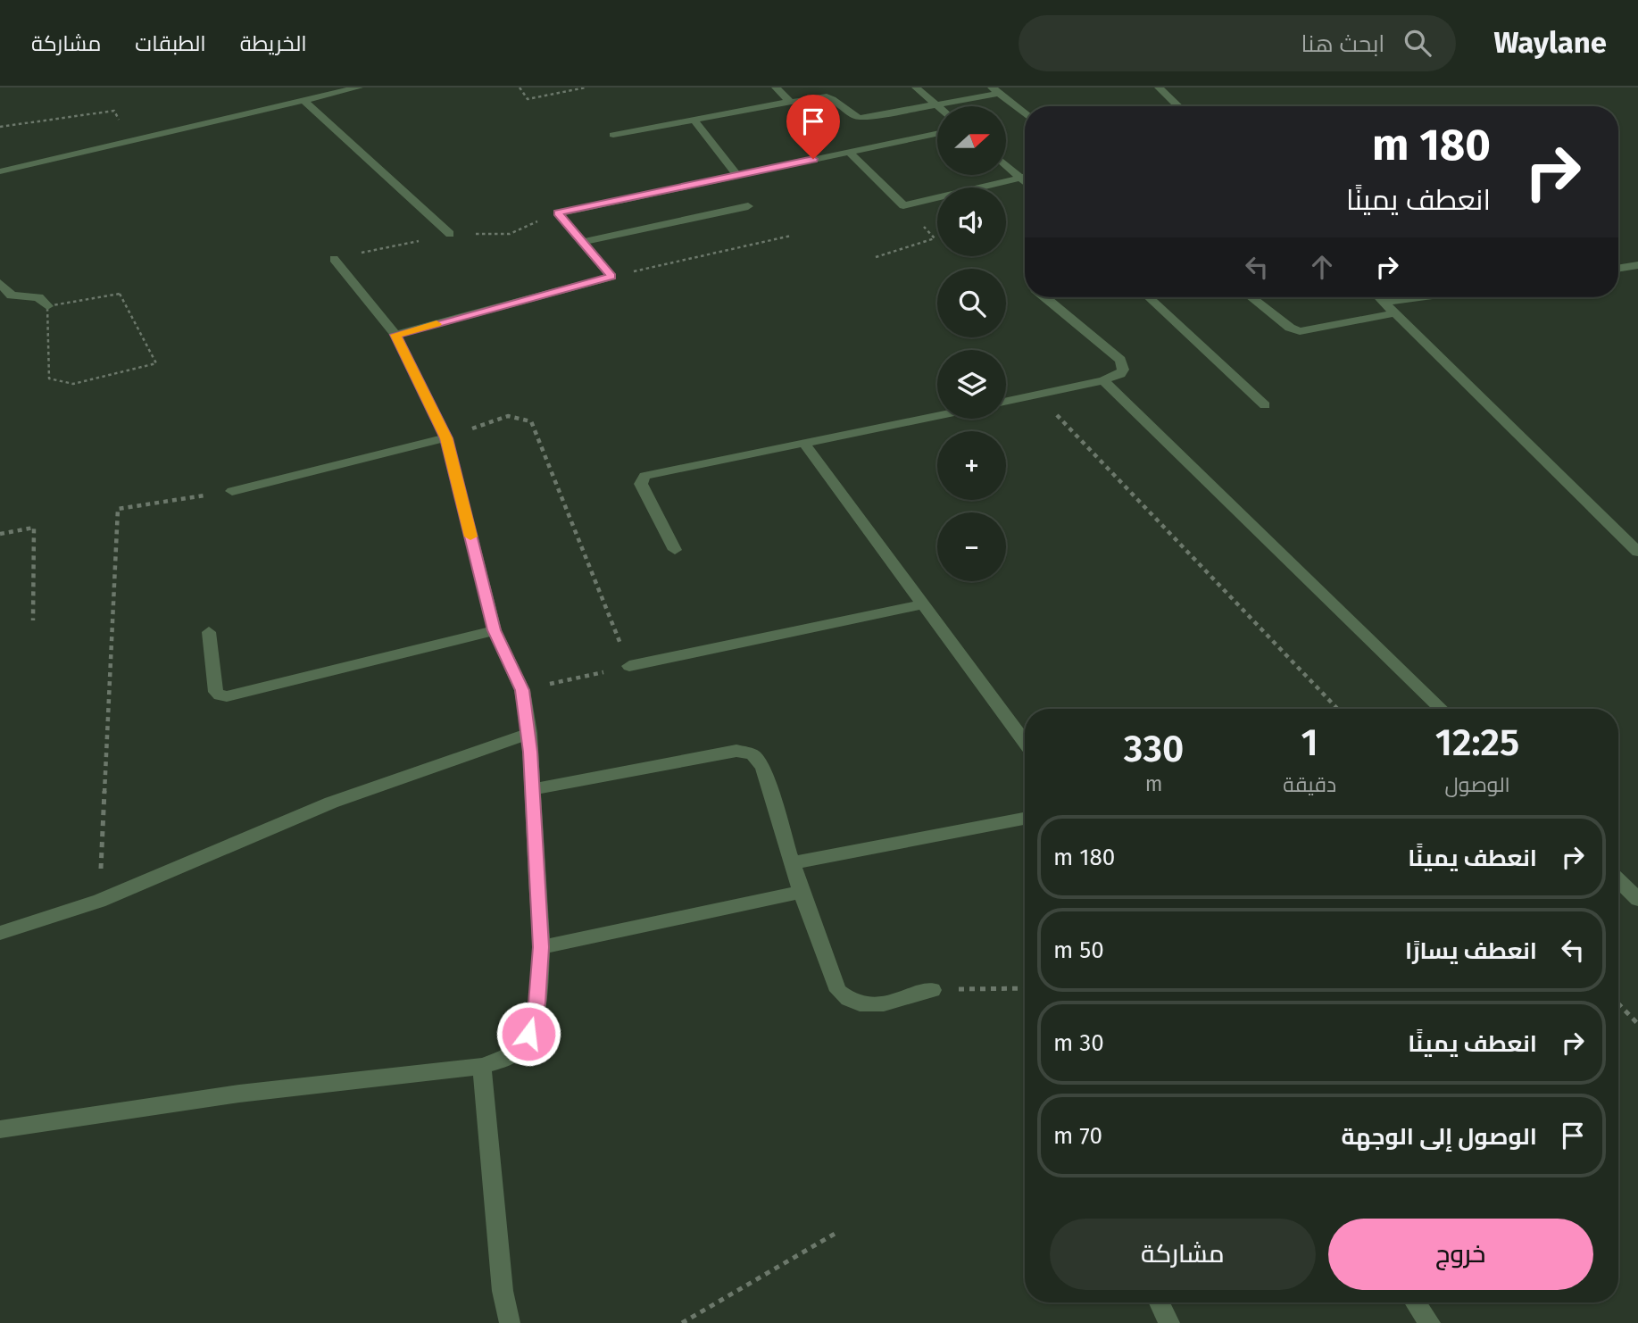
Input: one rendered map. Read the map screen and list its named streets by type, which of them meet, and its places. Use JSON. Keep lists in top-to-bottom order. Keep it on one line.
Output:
{"north":"right","page":{"header":"Waylane","search":"ابحث هنا","nav":["الخريطة","الطبقات","مشاركة"],"map_buttons":["+","−"],"turn":["180 m","انعطف يمينًا"],"eta":["12:25","الوصول","1","دقيقة","330","m"],"list":[{"name":"انعطف يمينًا","value":"180 m"},{"name":"انعطف يسارًا","value":"50 m"},{"name":"انعطف يمينًا","value":"30 m"},{"name":"الوصول إلى الوجهة","value":"70 m"}],"buttons":["خروج","مشاركة"]}}
